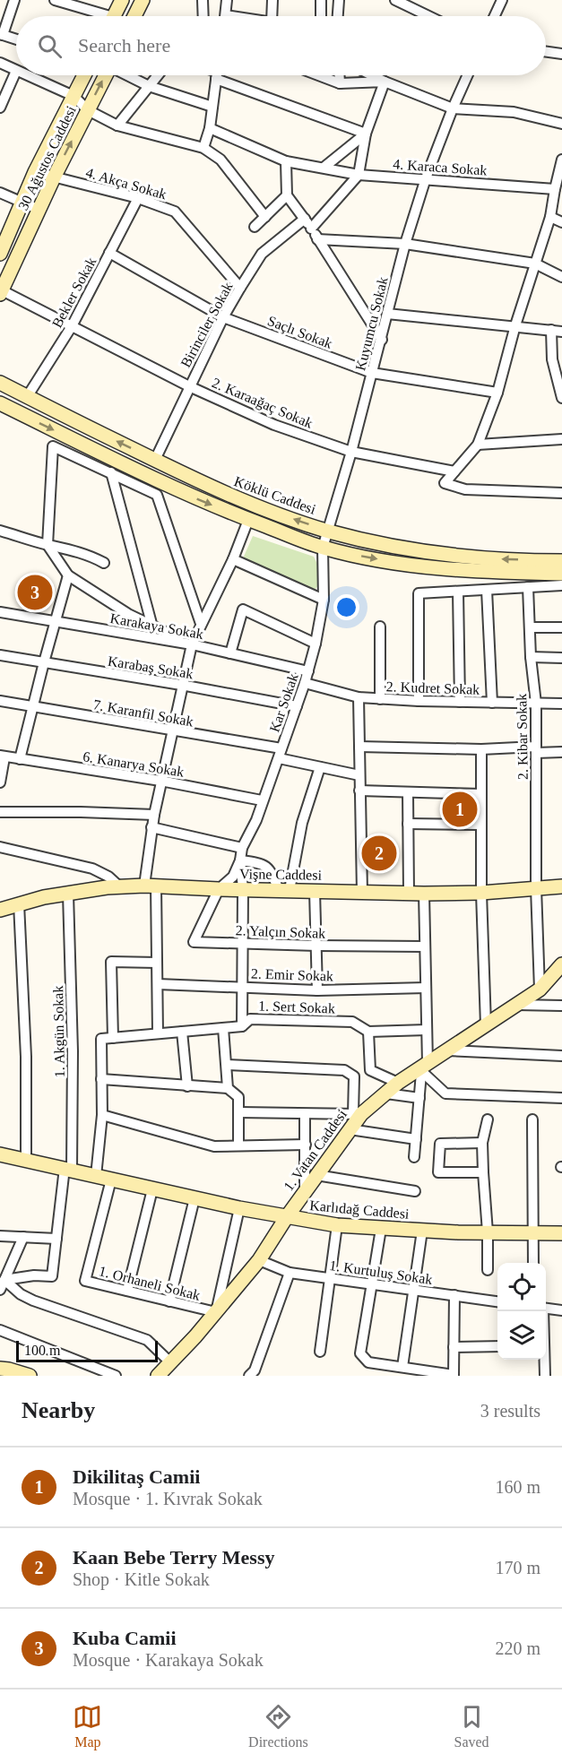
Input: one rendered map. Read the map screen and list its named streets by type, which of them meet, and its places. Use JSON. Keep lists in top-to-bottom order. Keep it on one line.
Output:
{"streets":{"main road":["30 Ağustos Caddesi","Köklü Caddesi","Vişne Caddesi","1. Vatan Caddesi","Karlıdağ Caddesi"],"street":["4. Karaca Sokak","4. Akça Sokak","Bekler Sokak","Kuyumcu Sokak","Birinciler Sokak","Saçlı Sokak","2. Karaağaç Sokak","Karakaya Sokak","Karabaş Sokak","2. Kudret Sokak","Kar Sokak","7. Karanfil Sokak","2. Kibar Sokak","6. Kanarya Sokak","2. Yalçın Sokak","2. Emir Sokak","1. Sert Sokak","1. Akgün Sokak","1. Kurtuluş Sokak","1. Orhaneli Sokak"]},"crossings":[["30 Ağustos Caddesi","4. Akça Sokak"],["30 Ağustos Caddesi","2. Karaağaç Sokak"],["4. Karaca Sokak","Kuyumcu Sokak"],["4. Akça Sokak","Bekler Sokak"],["4. Akça Sokak","Birinciler Sokak"],["Bekler Sokak","Saçlı Sokak"],["Bekler Sokak","2. Karaağaç Sokak"],["Bekler Sokak","Köklü Caddesi"],["Kuyumcu Sokak","Saçlı Sokak"],["Kuyumcu Sokak","2. Karaağaç Sokak"],["Kuyumcu Sokak","Köklü Caddesi"],["Kuyumcu Sokak","Kar Sokak"],["Birinciler Sokak","Saçlı Sokak"],["Birinciler Sokak","2. Karaağaç Sokak"],["Birinciler Sokak","Köklü Caddesi"],["Karakaya Sokak","Kar Sokak"],["Karabaş Sokak","Kar Sokak"],["2. Kudret Sokak","Kar Sokak"],["2. Kudret Sokak","2. Kibar Sokak"],["Kar Sokak","7. Karanfil Sokak"],["Kar Sokak","6. Kanarya Sokak"],["Kar Sokak","Vişne Caddesi"],["Kar Sokak","2. Yalçın Sokak"],["Kar Sokak","2. Emir Sokak"],["Kar Sokak","1. Sert Sokak"],["2. Kibar Sokak","Vişne Caddesi"],["2. Kibar Sokak","1. Vatan Caddesi"],["Vişne Caddesi","2. Yalçın Sokak"],["Vişne Caddesi","1. Akgün Sokak"],["1. Akgün Sokak","Karlıdağ Caddesi"],["1. Vatan Caddesi","Karlıdağ Caddesi"],["1. Vatan Caddesi","1. Kurtuluş Sokak"],["1. Vatan Caddesi","1. Orhaneli Sokak"],["Karlıdağ Caddesi","1. Orhaneli Sokak"]],"scale_bar":"100 m","page":{"search":"Search here","pins":["3","1","2"],"scale":"100 m","heading":["Nearby","3 results"],"list":[{"mark":"1","name":"Dikilitaş Camii","note":"Mosque · 1. Kıvrak Sokak","value":"160 m"},{"mark":"2","name":"Kaan Bebe Terry Messy","note":"Shop · Kitle Sokak","value":"170 m"},{"mark":"3","name":"Kuba Camii","note":"Mosque · Karakaya Sokak","value":"220 m"}],"nav":["Map","Directions","Saved"]}}
